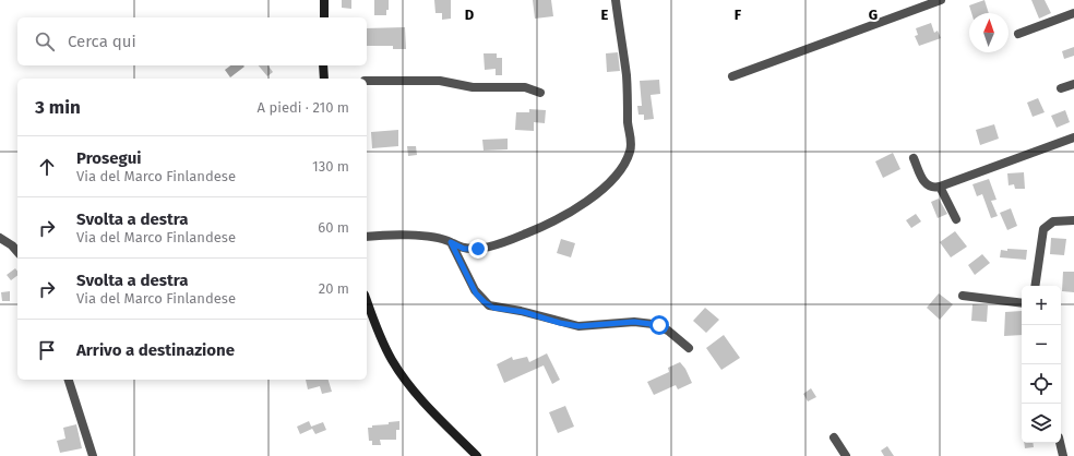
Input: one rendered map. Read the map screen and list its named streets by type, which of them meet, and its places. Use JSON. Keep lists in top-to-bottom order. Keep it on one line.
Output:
{"north":"top","page":{"search":"Cerca qui","heading":["3 min","A piedi · 210 m"],"list":[["Prosegui","Via del Marco Finlandese","130 m"],["Svolta a destra","Via del Marco Finlandese","60 m"],["Svolta a destra","Via del Marco Finlandese","20 m"],"Arrivo a destinazione"],"map_buttons":["+","−"]},"grid":{"columns":["D","E","F","G"]}}
